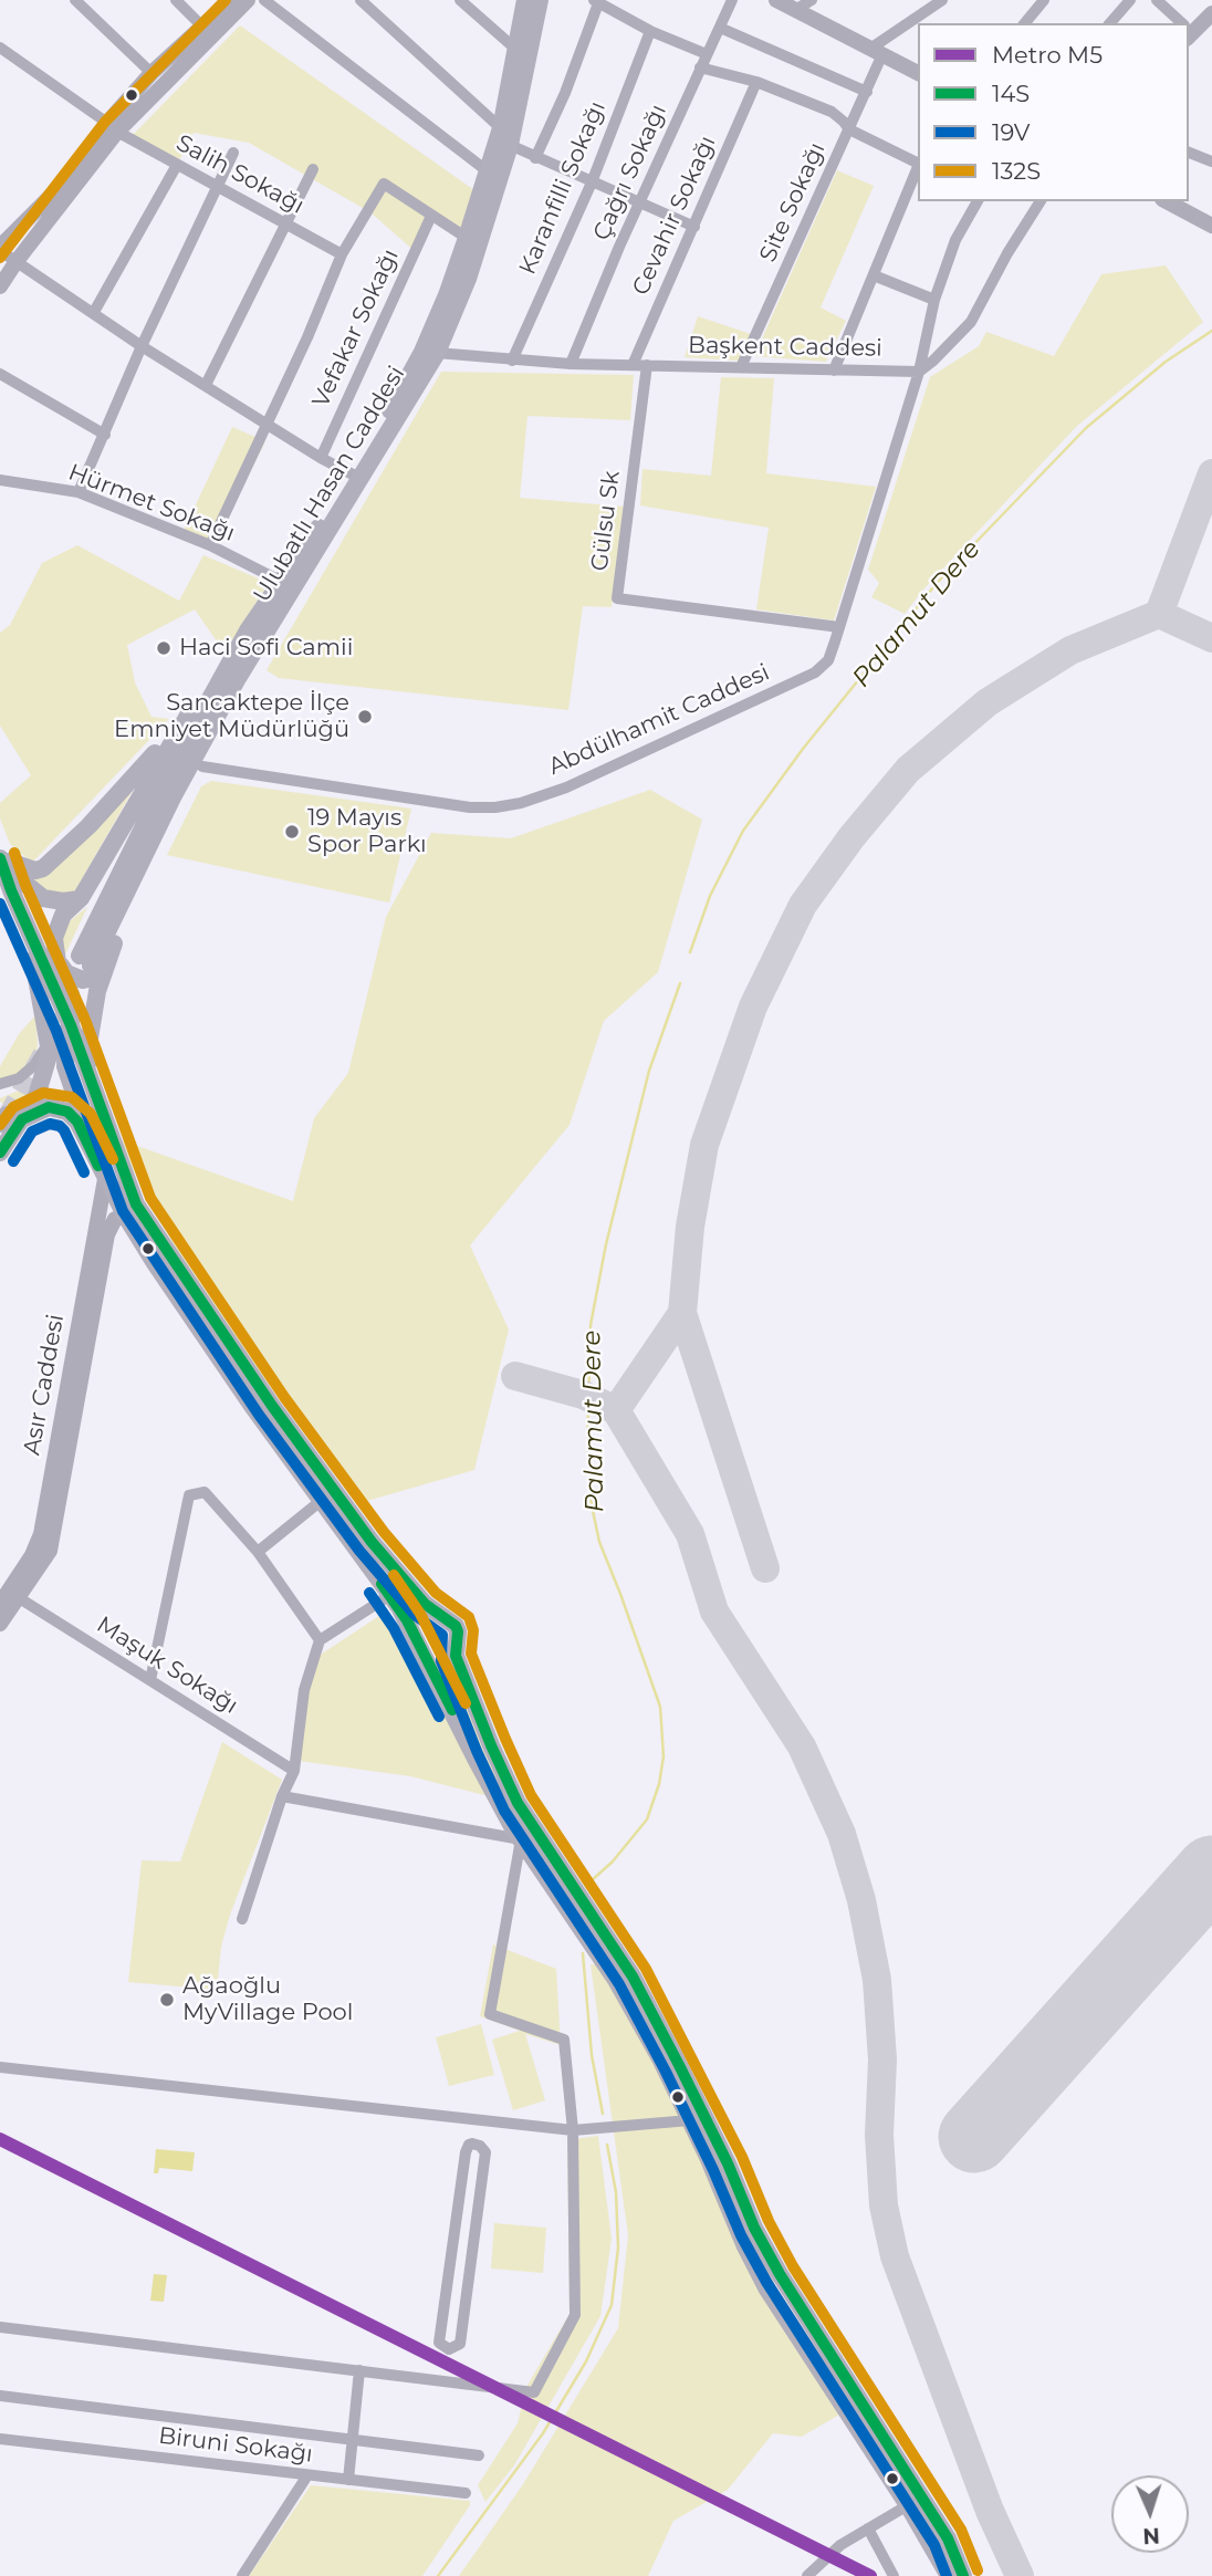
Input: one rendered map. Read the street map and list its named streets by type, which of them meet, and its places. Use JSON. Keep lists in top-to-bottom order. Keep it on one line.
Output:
{"streets":{"main road":["Ulubatlı Hasan Caddesi"],"street":["Çağrı Sokağı","Salih Sokağı","Karanfilli Sokağı","Site Sokağı","Cevahir Sokağı","Vefakar Sokağı","Başkent Caddesi","Hürmet Sokağı","Gülsu Sk","Abdülhamit Caddesi","Asır Caddesi","Maşuk Sokağı","Biruni Sokağı"]},"crossings":[["Çağrı Sokağı","Başkent Caddesi"],["Karanfilli Sokağı","Başkent Caddesi"],["Site Sokağı","Başkent Caddesi"],["Cevahir Sokağı","Başkent Caddesi"],["Başkent Caddesi","Ulubatlı Hasan Caddesi"],["Başkent Caddesi","Gülsu Sk"],["Başkent Caddesi","Abdülhamit Caddesi"],["Ulubatlı Hasan Caddesi","Hürmet Sokağı"],["Gülsu Sk","Abdülhamit Caddesi"],["Asır Caddesi","Maşuk Sokağı"]],"water":["Palamut Dere"],"places":["Haci Sofi Camii","Sancaktepe İlçe Emniyet Müdürlüğü","19 Mayıs Spor Parkı","Ağaoğlu MyVillage Pool"],"lines":["transit line 132S","transit line 14S","transit line 19V","metro line M5"],"legend":["Metro M5","14S","19V","132S"],"north":"bottom"}
